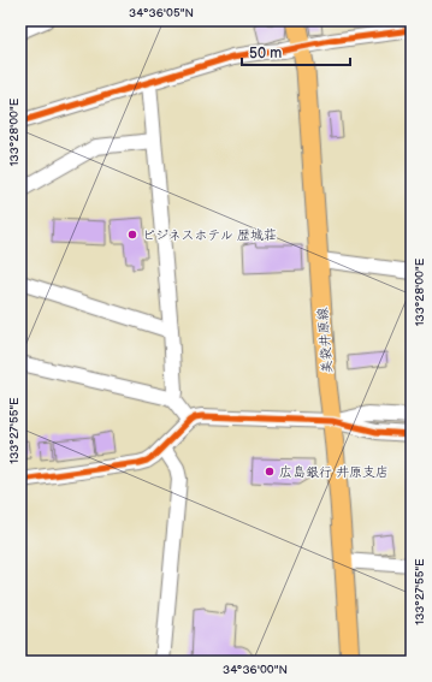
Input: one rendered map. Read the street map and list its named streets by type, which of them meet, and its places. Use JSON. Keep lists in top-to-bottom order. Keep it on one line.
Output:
{"streets":{"main road":["美袋井原線"]},"places":["ビジネスホテル 歴城荘","広島銀行 井原支店"],"scale_bar":"50 m","coordinates":["34°36'05\"N","133°28'00\"E","133°27'55\"E","34°36'00\"N"]}
